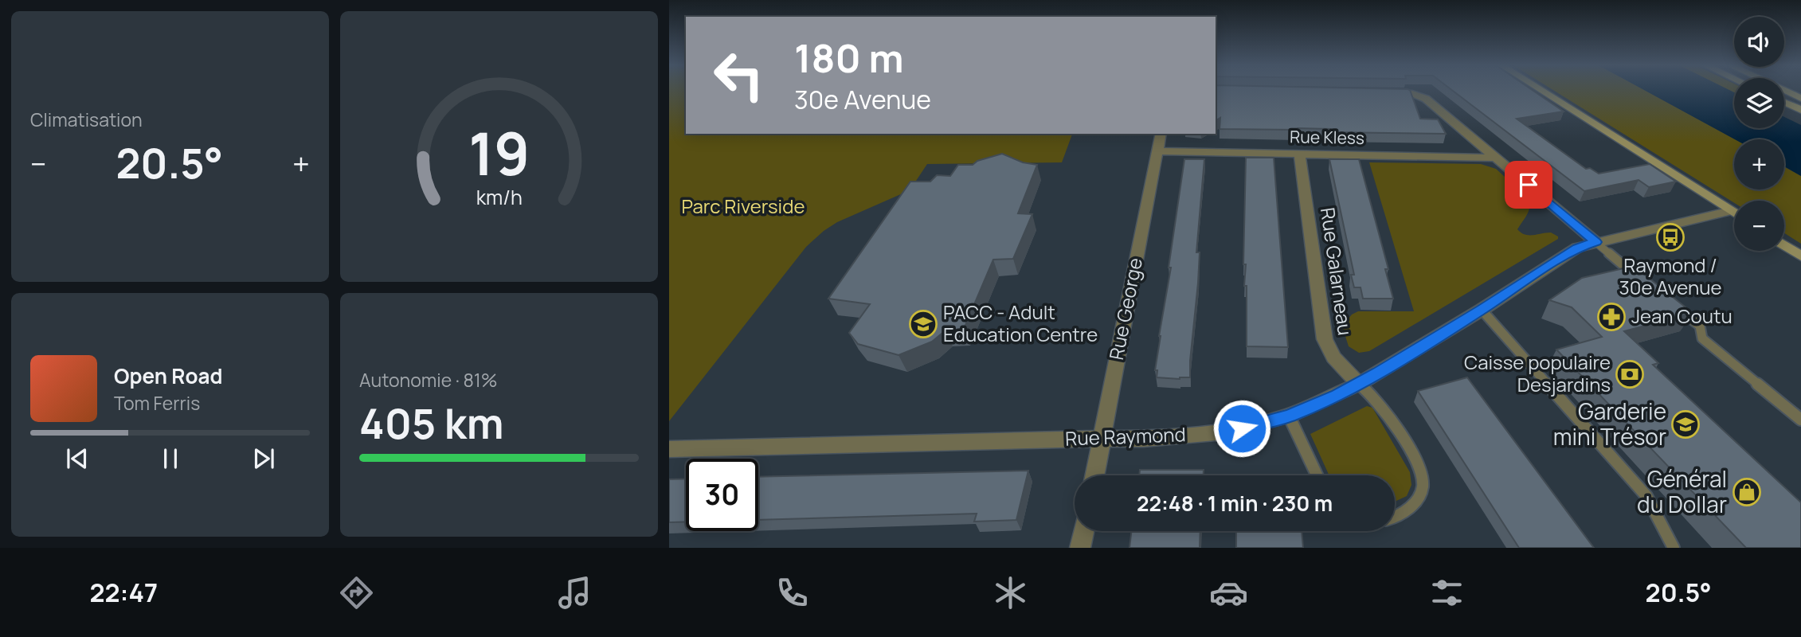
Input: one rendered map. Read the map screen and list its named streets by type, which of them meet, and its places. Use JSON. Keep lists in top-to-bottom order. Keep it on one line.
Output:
{"streets":{"street":["Rue Kless","Rue Galarneau","Rue George","Rue Raymond"]},"crossings":[["Rue Kless","Rue Galarneau"],["Rue Kless","Rue George"],["Rue Galarneau","Rue Raymond"],["Rue George","Rue Raymond"]],"parks":["Parc Riverside"],"places":{"bus stop":["Raymond / 30e Avenue"],"pharmacy":["Jean Coutu"],"school or university":["PACC - Adult Education Centre","Garderie mini Trésor"],"bank":["Caisse populaire Desjardins"],"shop":["Général du Dollar"]},"page":{"tile":["Climatisation",["Autonomie · 81%","405 km"]],"map_buttons":["+","−"],"turn":["180 m","30e Avenue"],"heat":["−","20.5°","+"],"song":["Open Road","Tom Ferris"],"limit":"30","trip":"22:48 · 1 min · 230 m","tabs":["22:47","20.5°"],"gauge":["19","km/h"]}}
